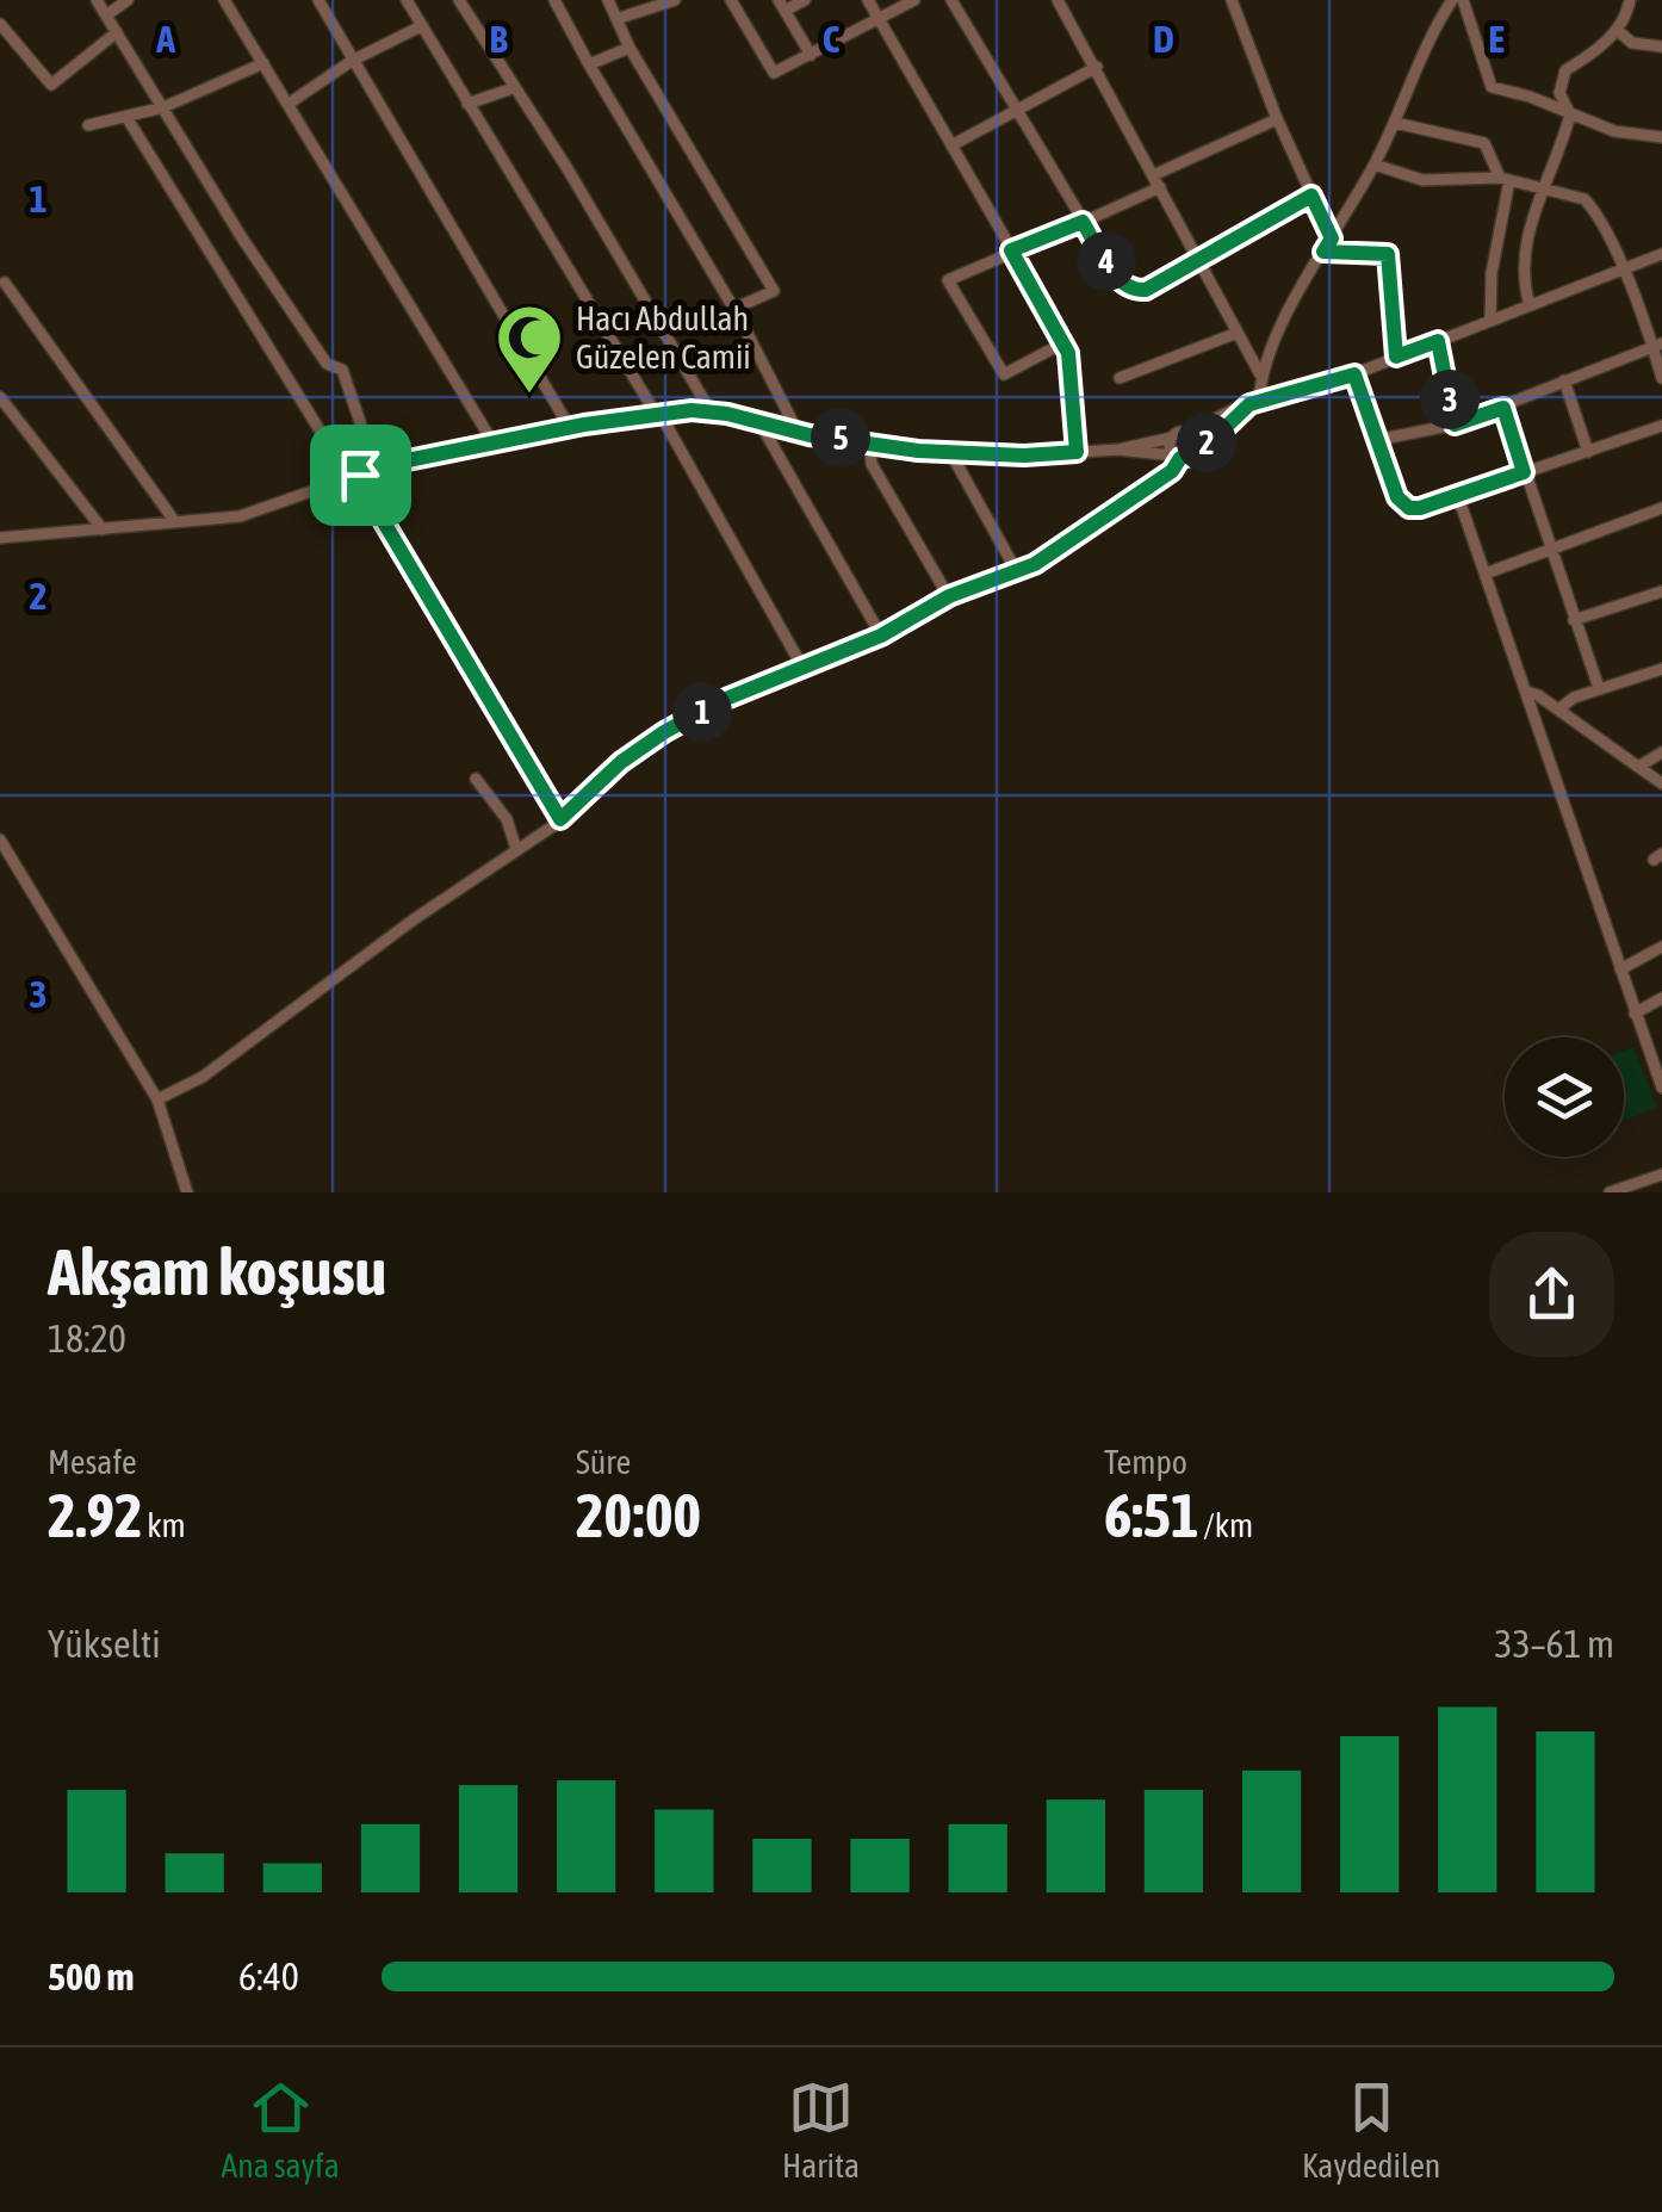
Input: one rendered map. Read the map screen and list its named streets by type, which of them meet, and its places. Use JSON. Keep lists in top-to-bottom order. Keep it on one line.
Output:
{"places":{"mosque":["Hacı Abdullah Güzelen Camii"]},"page":{"pins":["4","3","5","2","1"],"heading":["Akşam koşusu","18:20"],"stats":[["Mesafe","2.92 km"],["Süre","20:00"],["Tempo","6:51 /km"]],"chart":["Yükselti","33–61 m"],"list":[{"name":"500 m","note":"6:40"}],"tabs":["Ana sayfa","Harita","Kaydedilen"]},"grid":{"columns":["A","B","C","D","E"],"rows":["1","2","3"]}}
